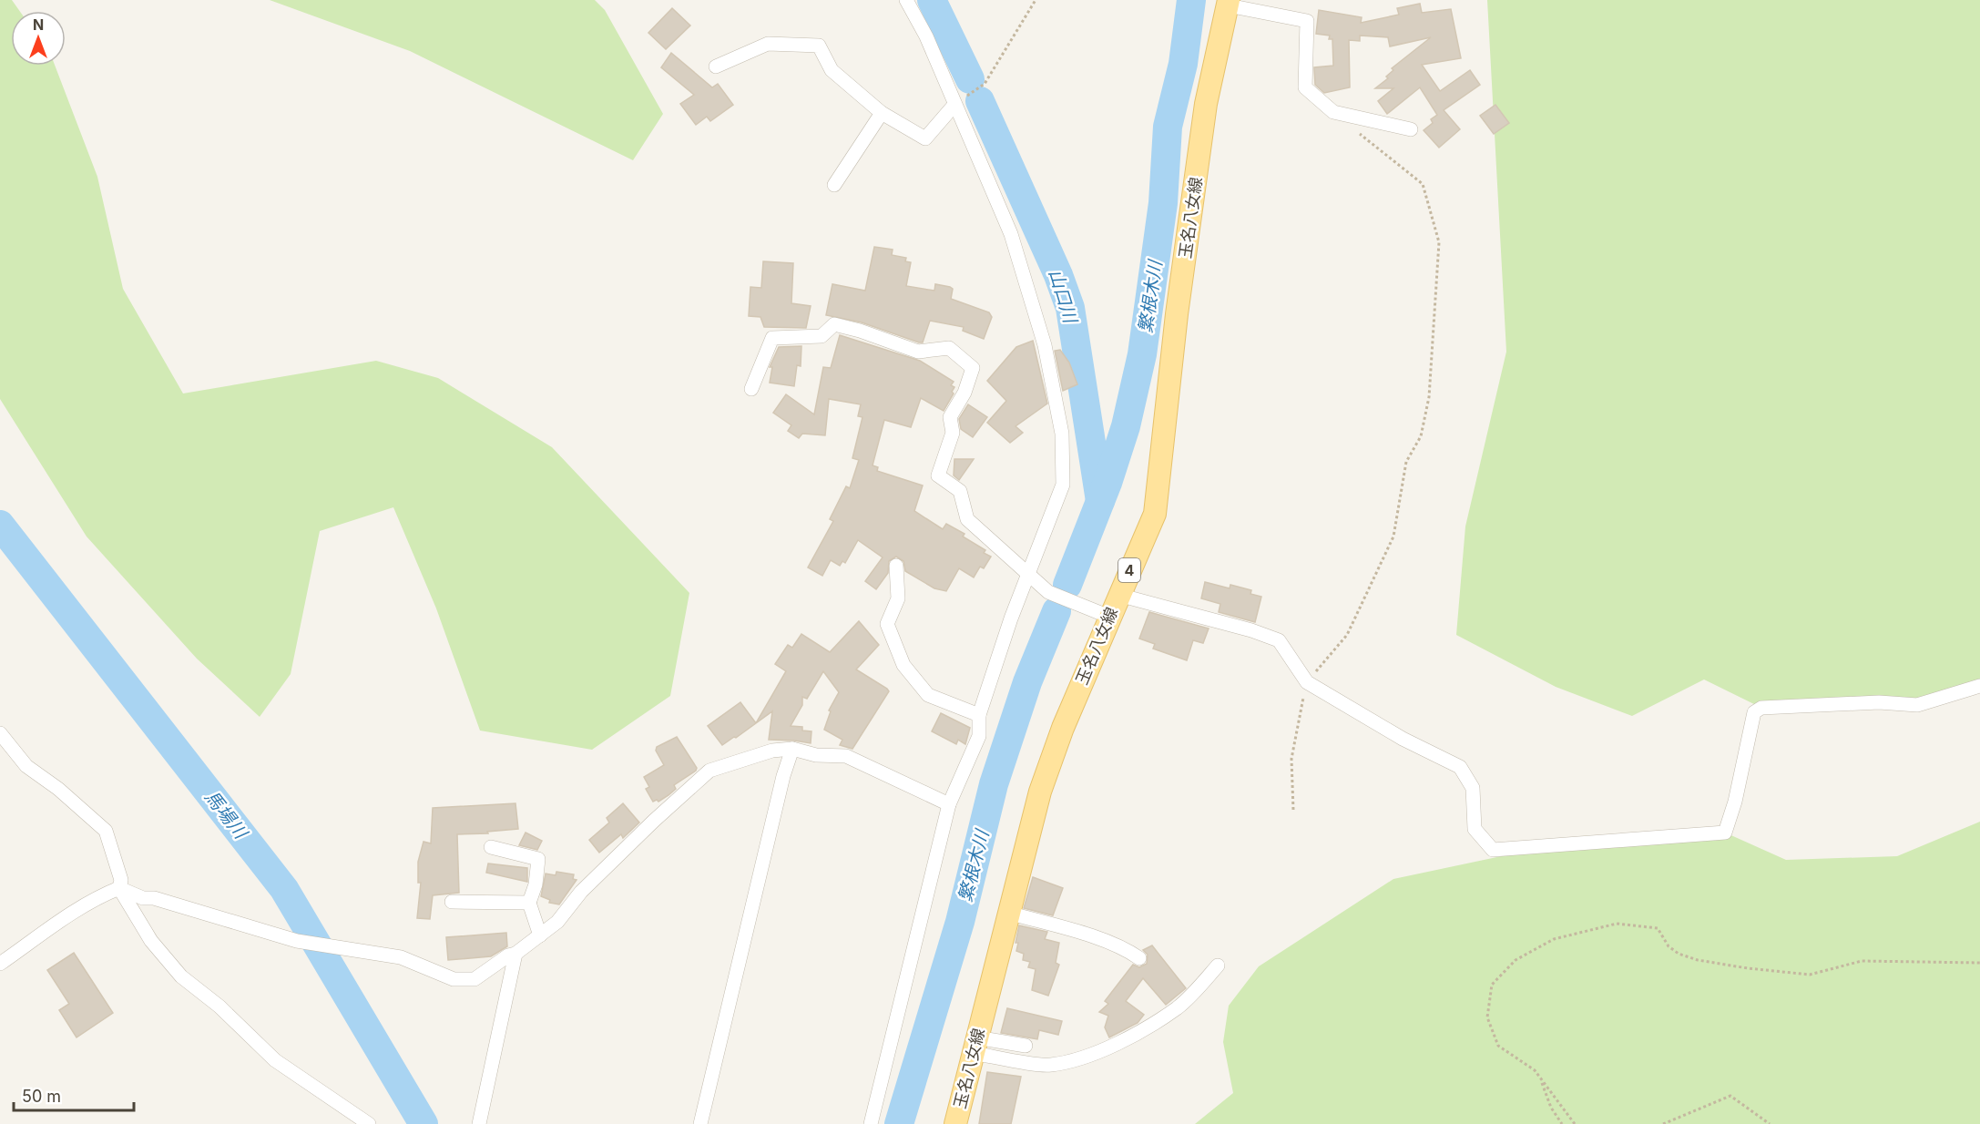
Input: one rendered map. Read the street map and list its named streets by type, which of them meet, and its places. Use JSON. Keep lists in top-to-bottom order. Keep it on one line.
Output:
{"streets":{"main road":["玉名八女線","4"]},"water":["山口川","繁根木川","馬場川"],"scale_bar":"50 m","north":"top"}
